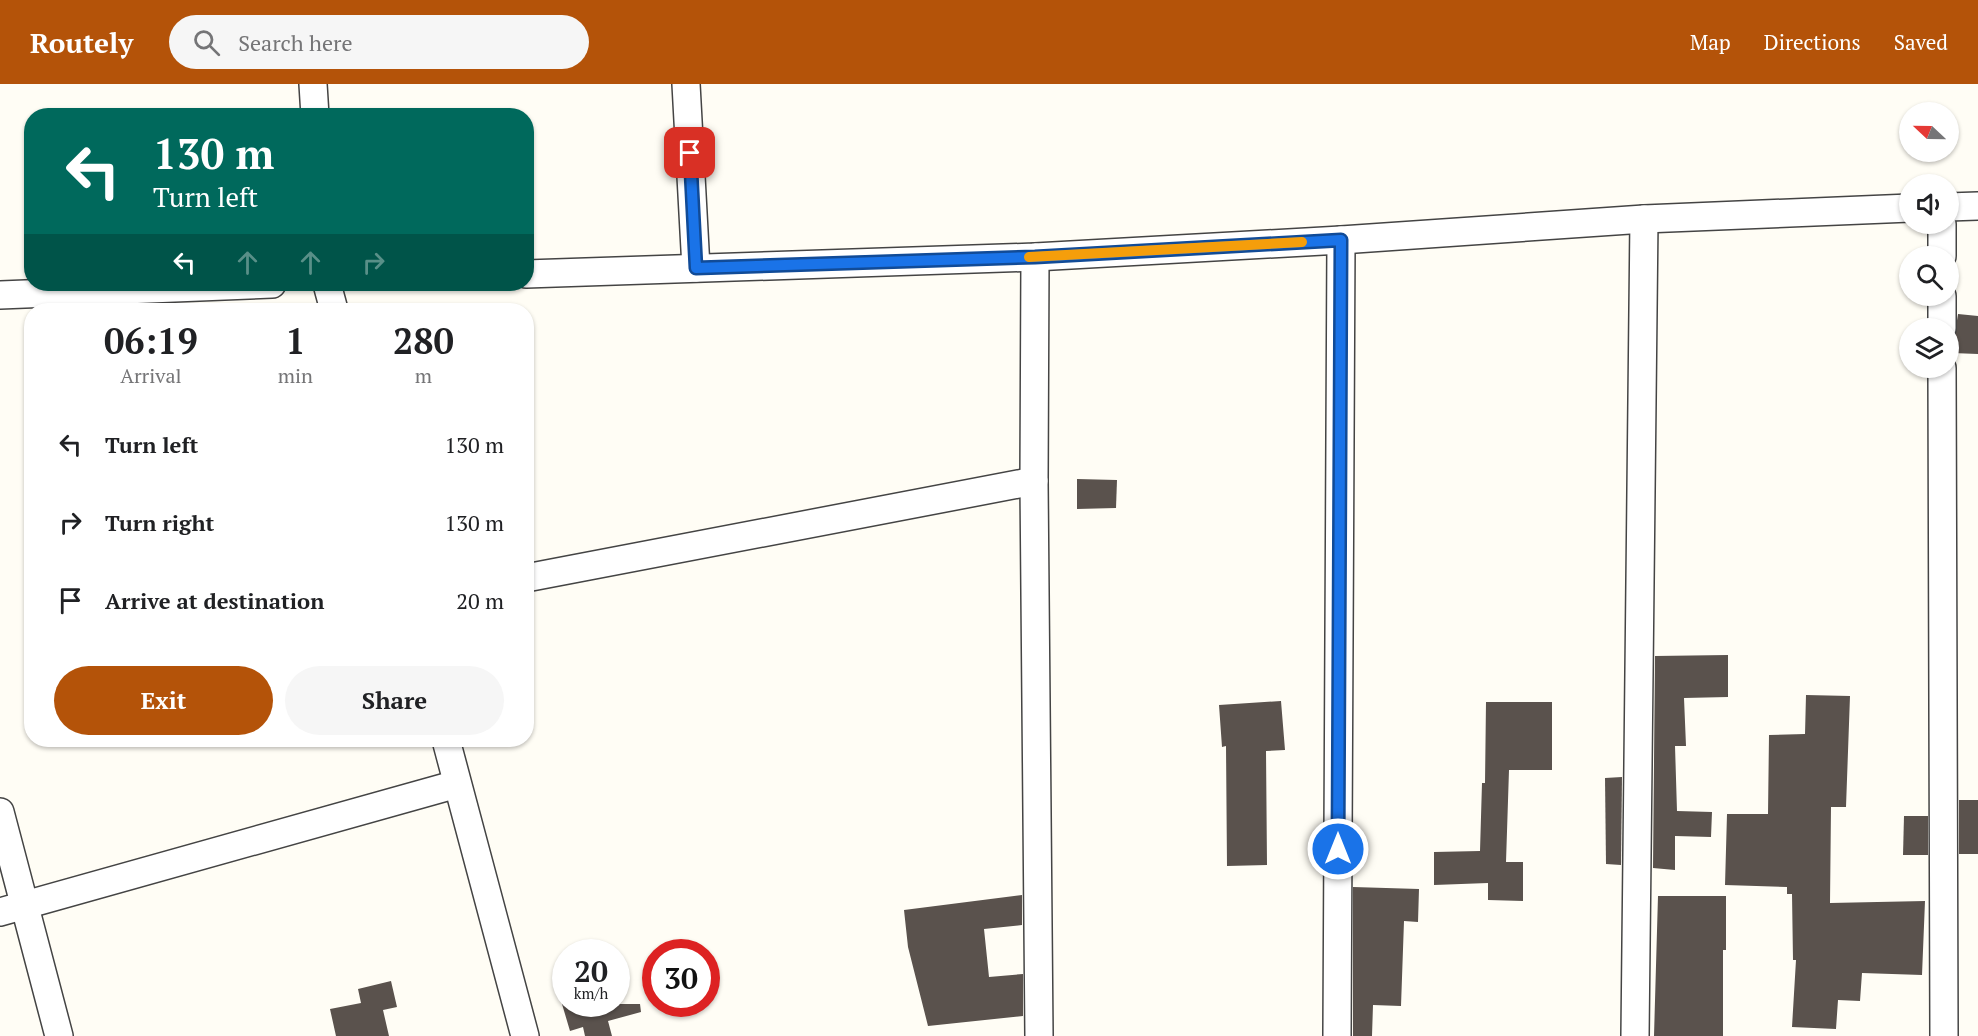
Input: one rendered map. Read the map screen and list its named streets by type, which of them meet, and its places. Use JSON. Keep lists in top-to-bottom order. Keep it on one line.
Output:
{"north":"left","page":{"header":"Routely","search":"Search here","nav":["Map","Directions","Saved"],"turn":["130 m","Turn left"],"eta":["06:19","Arrival","1","min","280","m"],"list":[{"name":"Turn left","value":"130 m"},{"name":"Turn right","value":"130 m"},{"name":"Arrive at destination","value":"20 m"}],"buttons":["Exit","Share"],"speed":"20 km/h","limit":"30"}}
